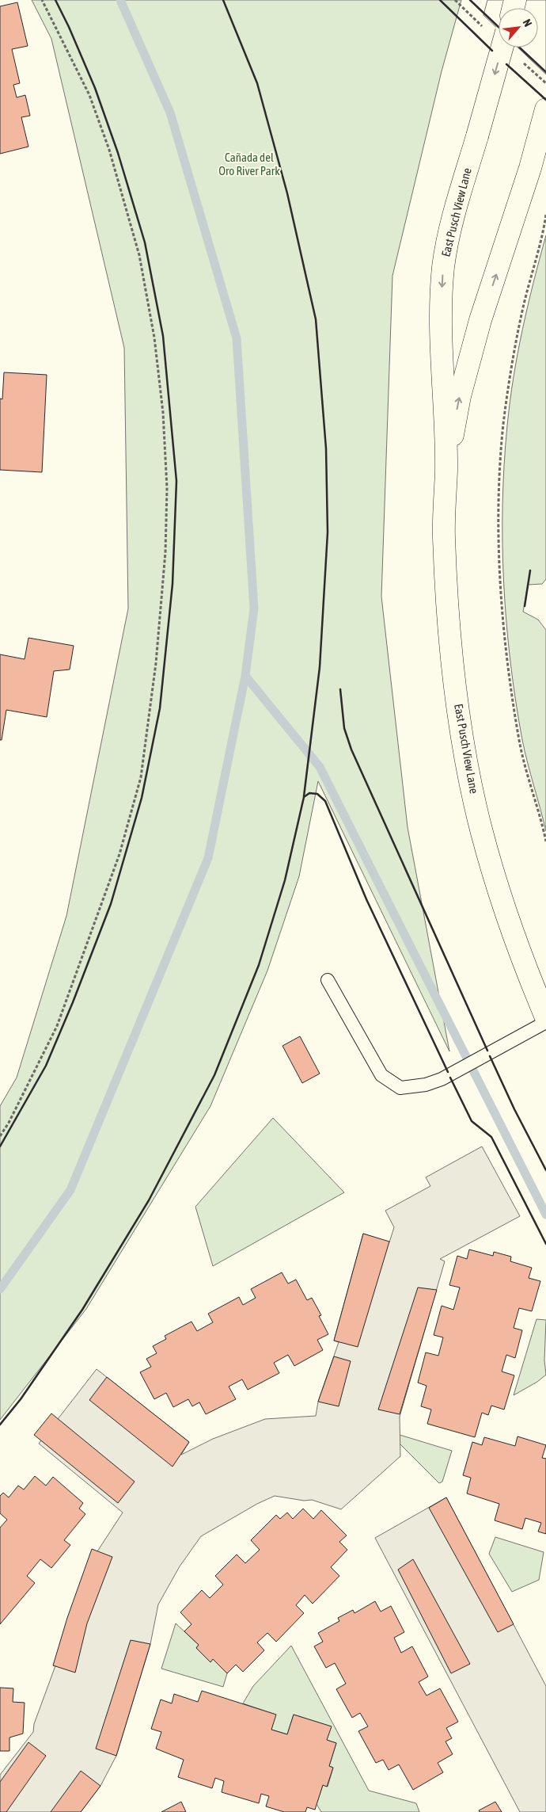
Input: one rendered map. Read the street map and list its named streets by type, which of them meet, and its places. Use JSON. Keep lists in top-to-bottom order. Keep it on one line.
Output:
{"streets":{"main road":["East Pusch View Lane"]},"parks":["Cañada del Oro River Park"],"north":"top right"}
